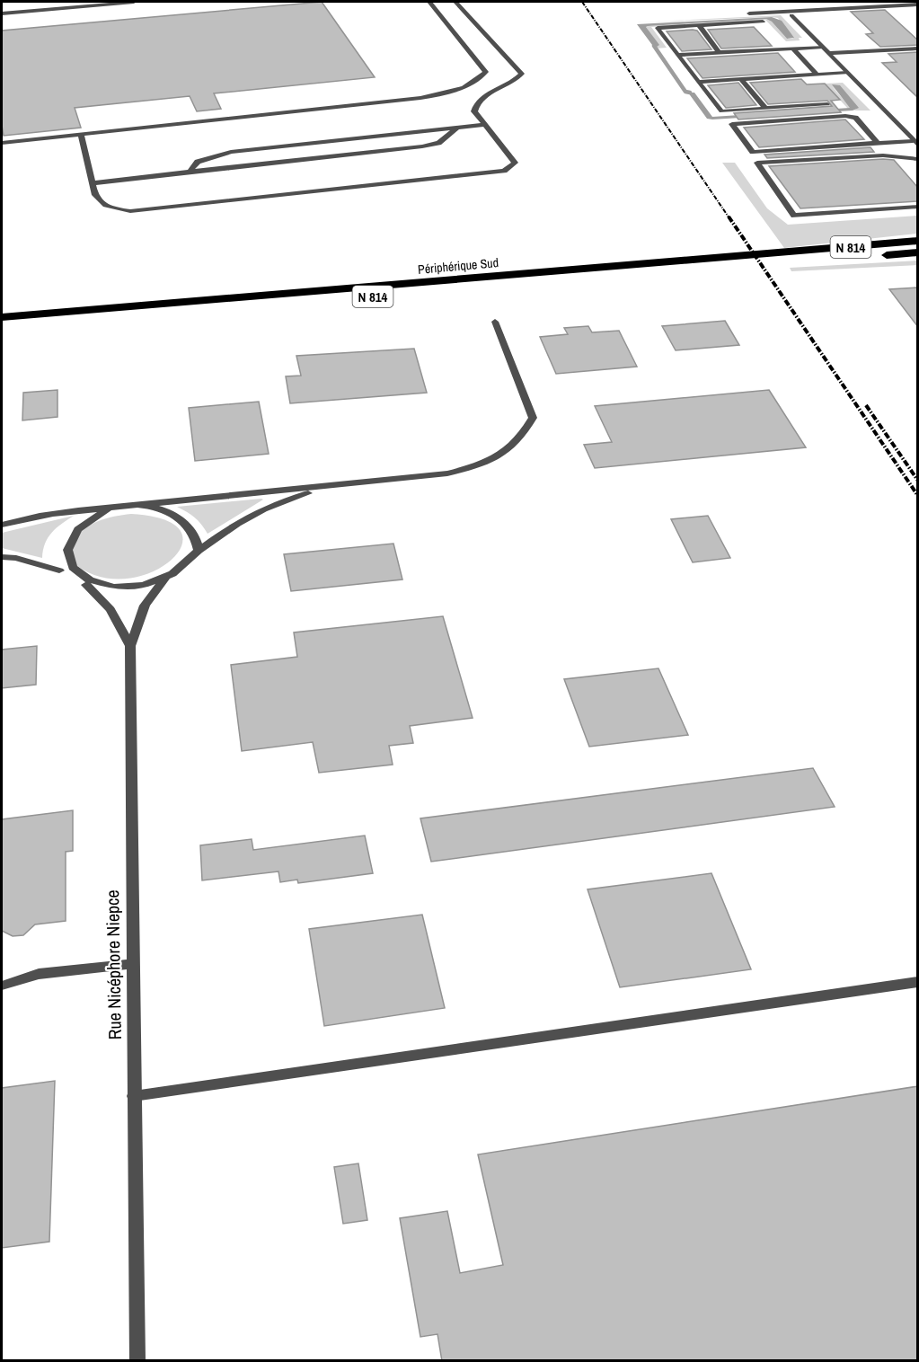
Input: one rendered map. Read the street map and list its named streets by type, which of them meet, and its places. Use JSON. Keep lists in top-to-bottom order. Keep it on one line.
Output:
{"streets":{"highway":["N 814","Périphérique Sud"],"street":["Rue Nicéphore Niepce"]}}
